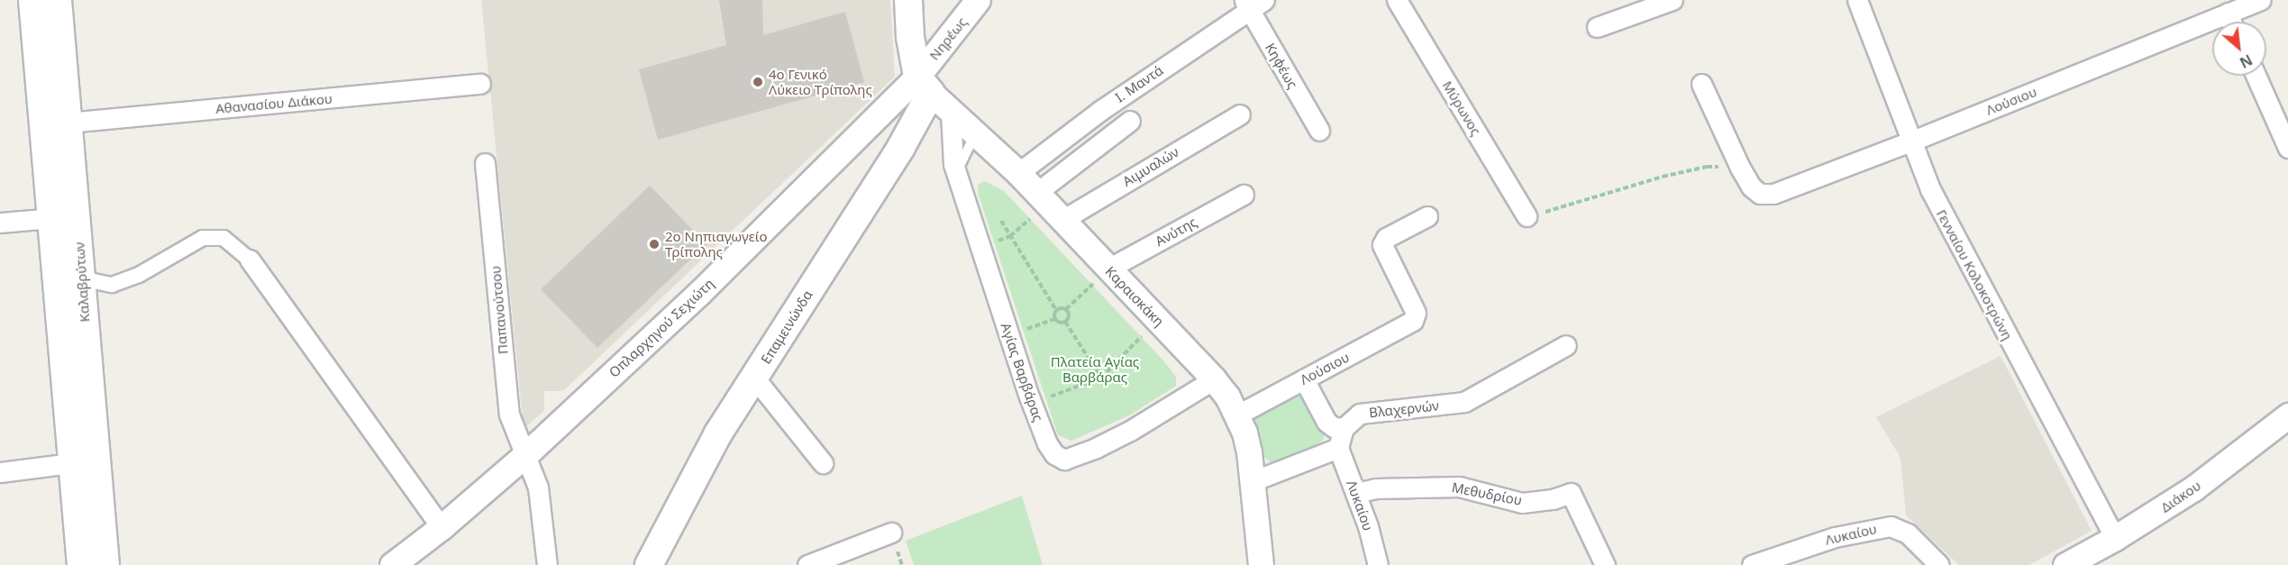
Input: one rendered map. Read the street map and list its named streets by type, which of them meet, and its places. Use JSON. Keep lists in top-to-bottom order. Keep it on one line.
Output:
{"streets":{"main road":["Καλαβρύτων","Επαμεινώνδα"],"street":["Νηρέως","Κηφέως","Ι. Μαντά","Λούσιου","Αθανασίου Διάκου","Μύρωνος","Αιμυαλών","Ανύτης","Γενναίου Κολοκοτρώνη","Καραισκάκη","Παπανούτσου","Οπλαρχηγού Σεχιώτη","Αγίας Βαρβάρας","Βλαχερνών","Μεθυδρίου","Διάκου","Λυκαίου"]},"crossings":[["Νηρέως","Καραισκάκη"],["Νηρέως","Επαμεινώνδα"],["Νηρέως","Οπλαρχηγού Σεχιώτη"],["Κηφέως","Ι. Μαντά"],["Ι. Μαντά","Καραισκάκη"],["Λούσιου","Γενναίου Κολοκοτρώνη"],["Λούσιου","Καραισκάκη"],["Αθανασίου Διάκου","Καλαβρύτων"],["Αιμυαλών","Καραισκάκη"],["Ανύτης","Καραισκάκη"],["Γενναίου Κολοκοτρώνη","Διάκου"],["Καραισκάκη","Επαμεινώνδα"],["Καραισκάκη","Οπλαρχηγού Σεχιώτη"],["Καραισκάκη","Αγίας Βαρβάρας"],["Παπανούτσου","Οπλαρχηγού Σεχιώτη"],["Επαμεινώνδα","Οπλαρχηγού Σεχιώτη"],["Μεθυδρίου","Λυκαίου"]],"parks":["Πλατεία Αγίας Βαρβάρας"],"places":["4ο Γενικό Λύκειο Τρίπολης","2ο Νηπιαγωγείο Τρίπολης"],"north":"bottom right"}
